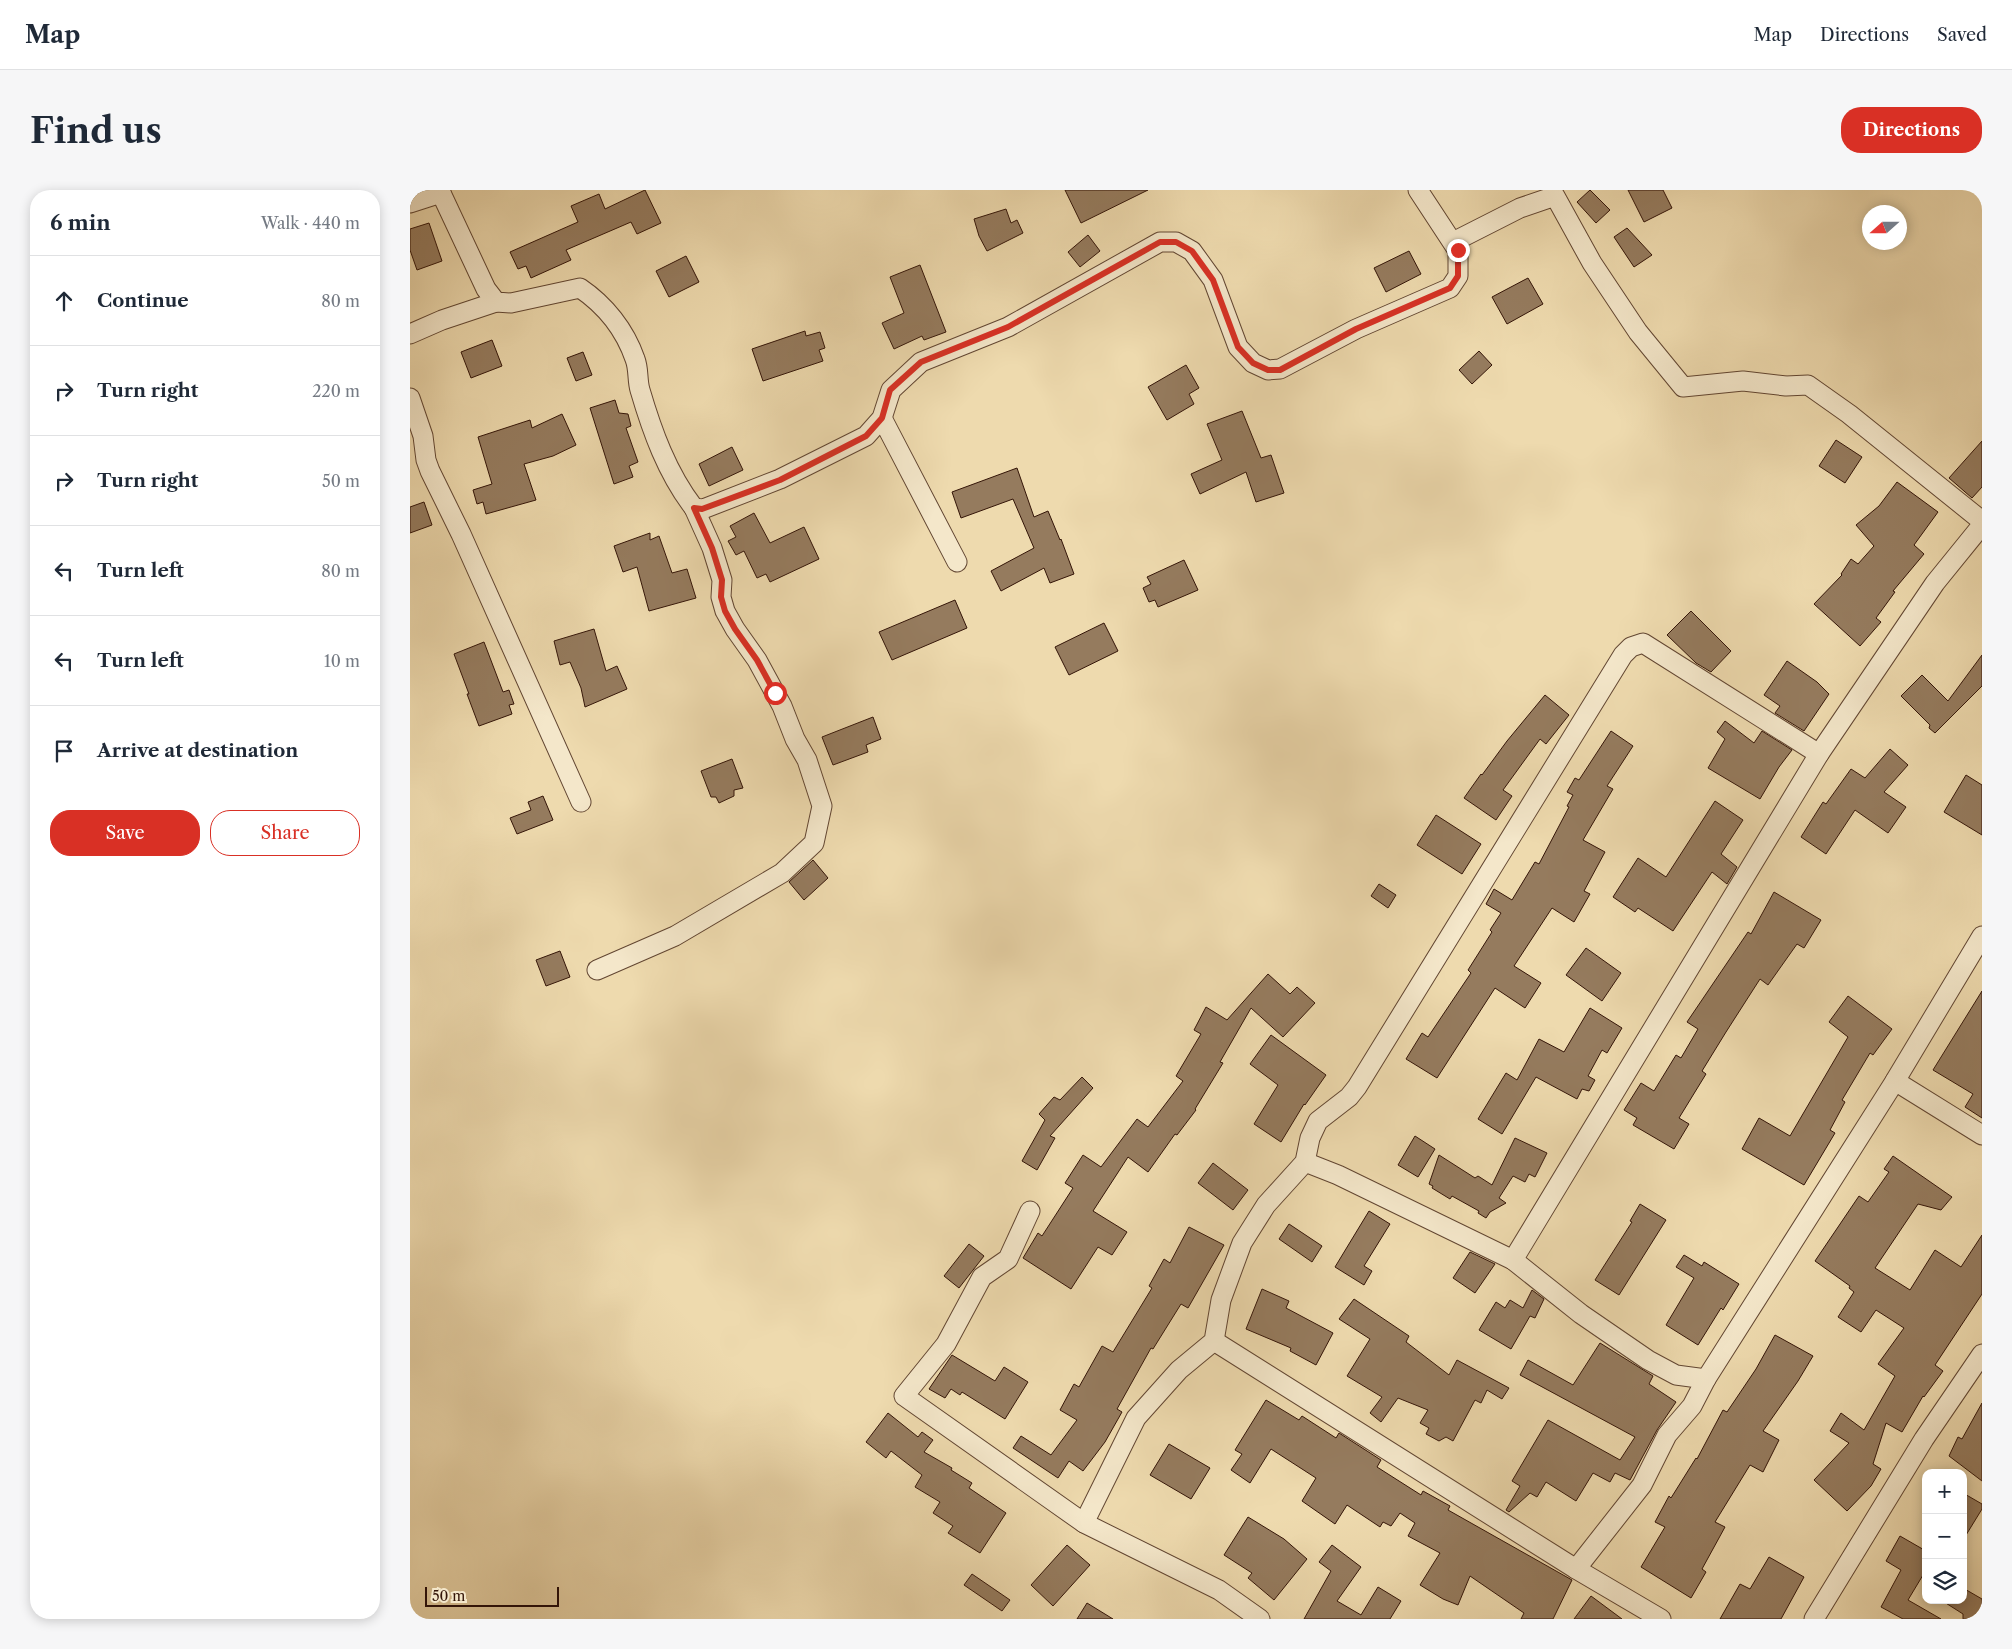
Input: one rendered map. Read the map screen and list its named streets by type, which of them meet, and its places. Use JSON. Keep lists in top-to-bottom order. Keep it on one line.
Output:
{"scale_bar":"50 m","north":"left","page":{"header":"Map","nav":["Map","Directions","Saved"],"buttons":["Directions",["Save","Share"]],"title":"Find us","heading":["6 min","Walk · 440 m"],"list":[["Continue","80 m"],["Turn right","220 m"],["Turn right","50 m"],["Turn left","80 m"],["Turn left","10 m"],"Arrive at destination"],"map_buttons":["+","−"],"scale":"50 m"}}
